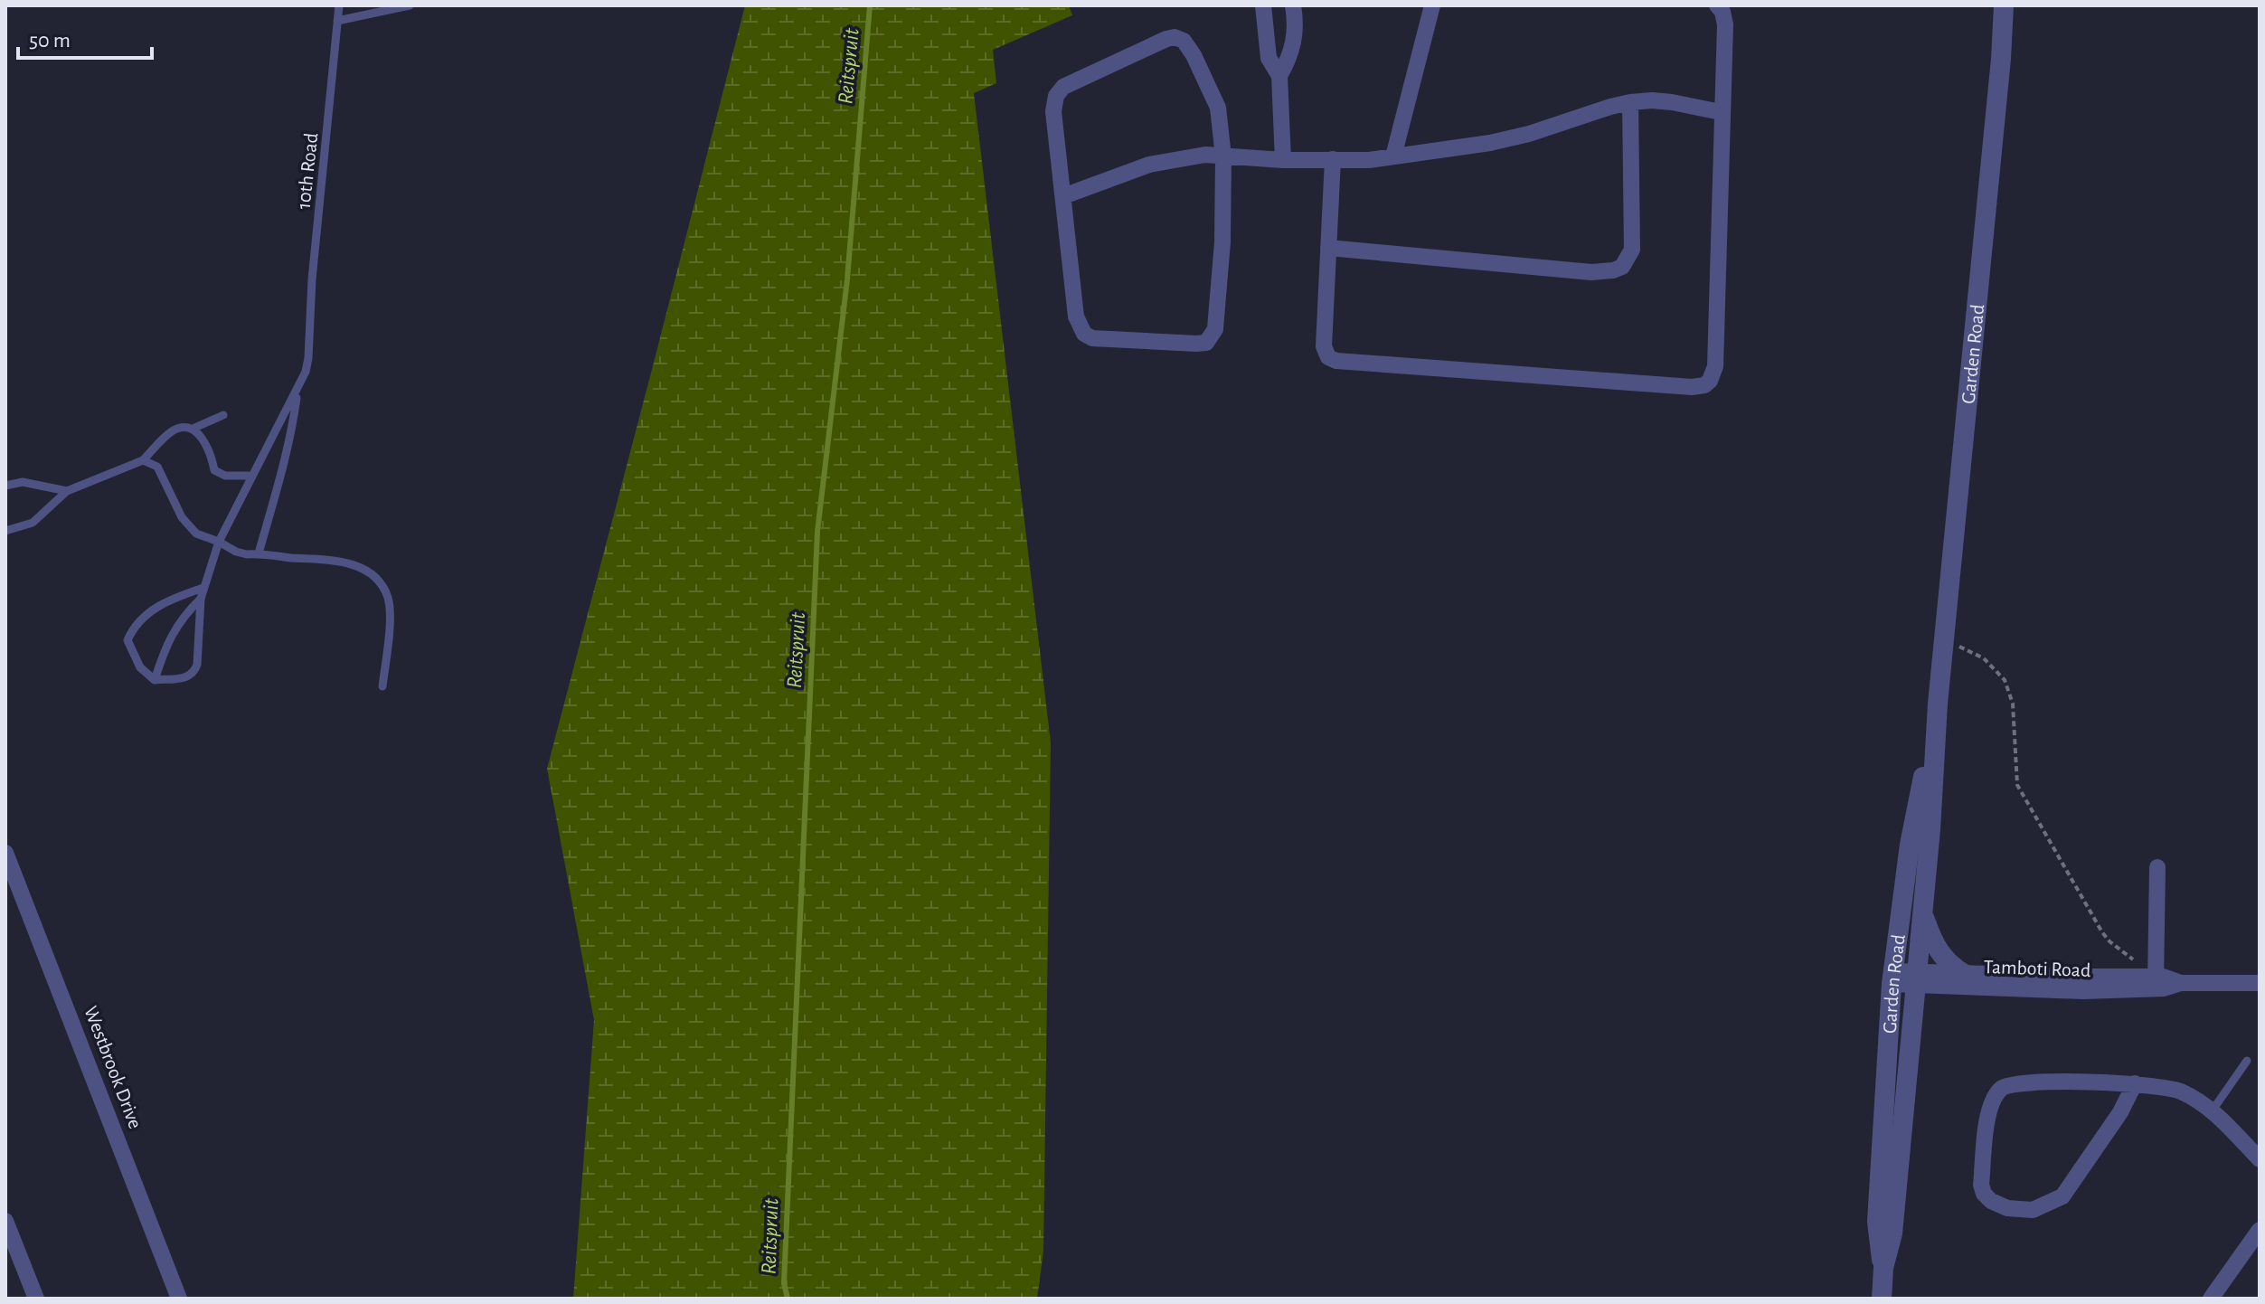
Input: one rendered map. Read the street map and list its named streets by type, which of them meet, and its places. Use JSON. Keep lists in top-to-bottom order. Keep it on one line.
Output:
{"streets":{"street":["Garden Road","Tamboti Road","Westbrook Drive"],"lane":["10th Road"]},"crossings":[["Garden Road","Tamboti Road"]],"water":["Reitspruit"],"scale_bar":"50 m"}
